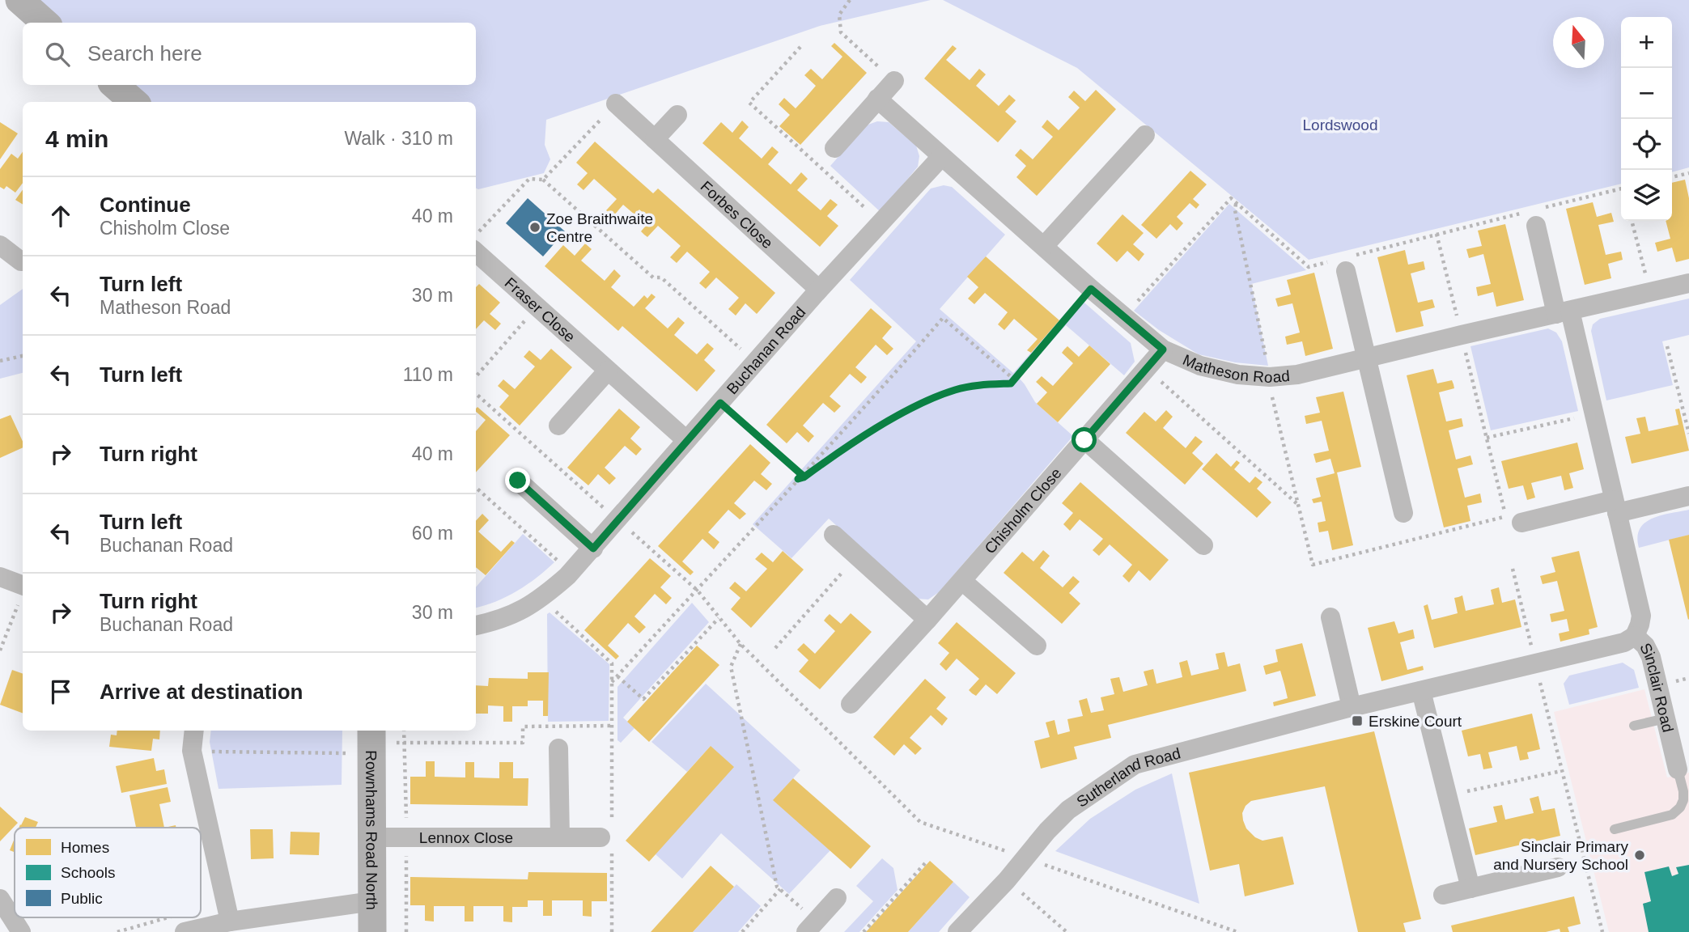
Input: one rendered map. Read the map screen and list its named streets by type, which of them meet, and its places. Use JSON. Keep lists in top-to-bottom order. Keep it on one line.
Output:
{"streets":{"street":["Forbes Close","Fraser Close","Buchanan Road","Matheson Road","Chisholm Close","Sinclair Road","Sutherland Road","Rownhams Road North","Lennox Close"]},"crossings":[["Forbes Close","Buchanan Road"],["Fraser Close","Buchanan Road"],["Buchanan Road","Matheson Road"],["Matheson Road","Chisholm Close"],["Matheson Road","Sinclair Road"],["Sinclair Road","Sutherland Road"],["Rownhams Road North","Lennox Close"]],"parks":["Lordswood"],"places":{"other":["Zoe Braithwaite Centre","Sinclair Primary and Nursery School"],"transit":["Erskine Court"]},"legend":["Homes","Schools","Public"],"north":"top","page":{"map_buttons":["+","−"],"search":"Search here","heading":["4 min","Walk · 310 m"],"list":[["Continue","Chisholm Close","40 m"],["Turn left","Matheson Road","30 m"],["Turn left","110 m"],["Turn right","40 m"],["Turn left","Buchanan Road","60 m"],["Turn right","Buchanan Road","30 m"],"Arrive at destination"]}}
